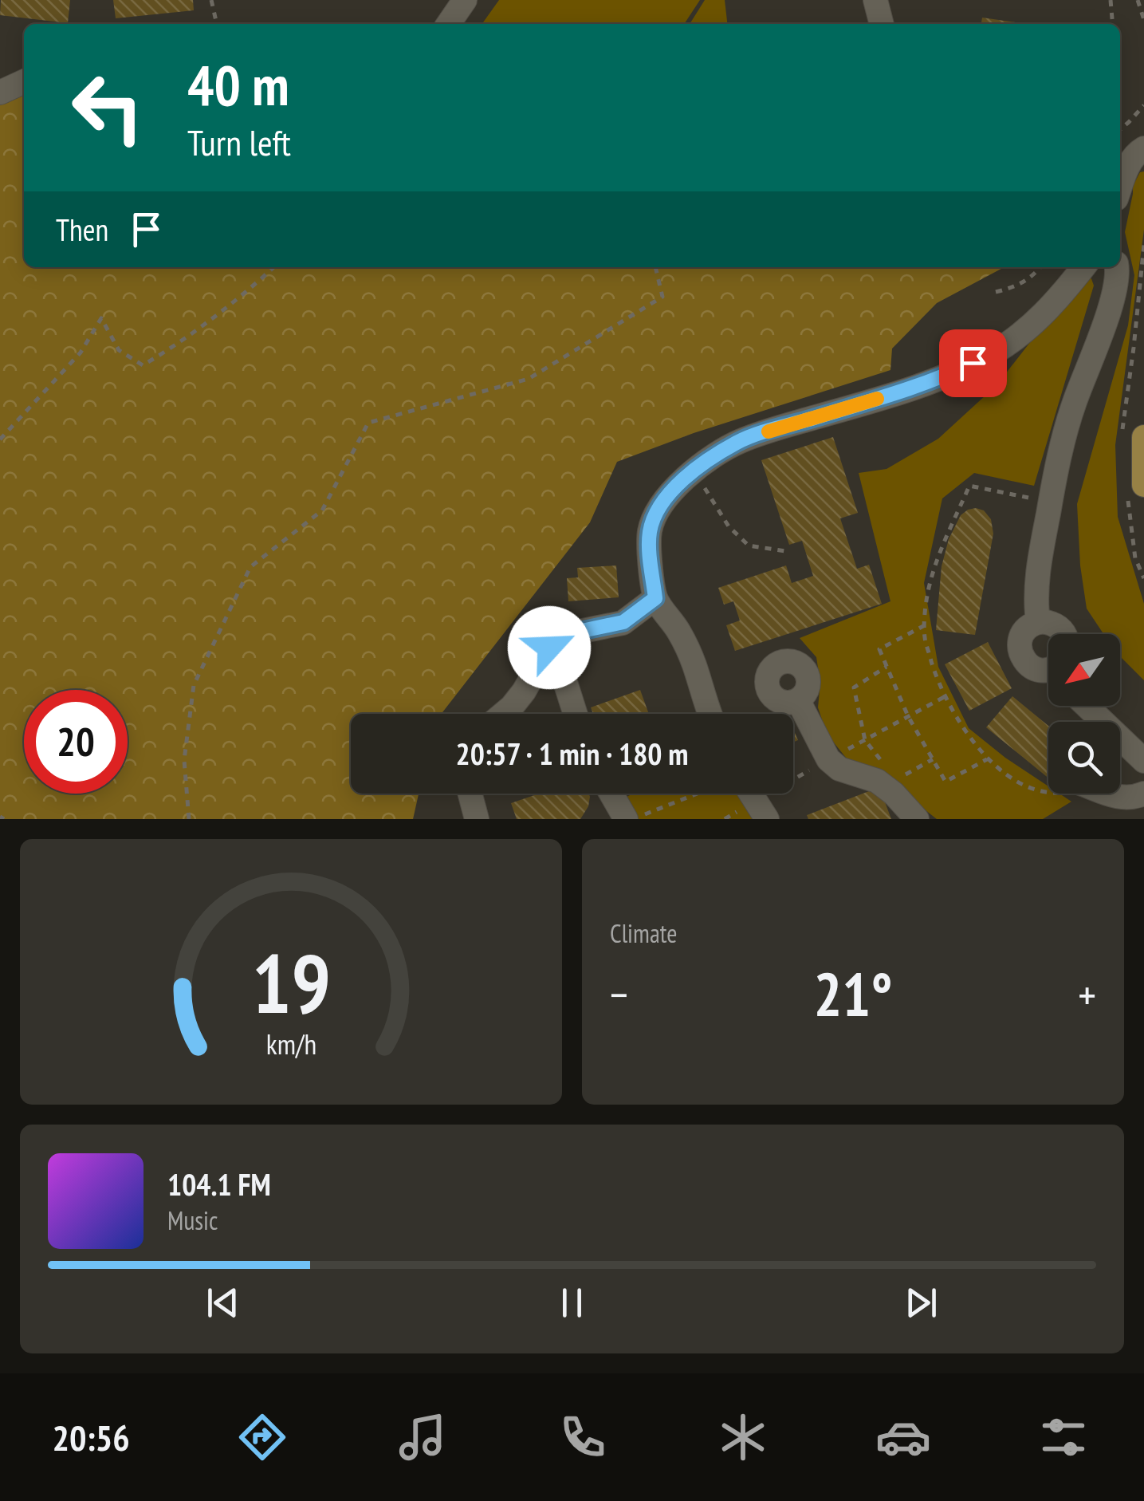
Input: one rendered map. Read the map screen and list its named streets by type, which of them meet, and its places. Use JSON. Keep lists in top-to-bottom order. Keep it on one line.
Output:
{"north":"bottom left","page":{"turn":["40 m","Turn left"],"then":"Then","limit":"20","trip":"20:57 · 1 min · 180 m","tile":"Climate","heat":["−","21°","+"],"song":["104.1 FM","Music"],"tabs":"20:56","gauge":["19","km/h"]}}
